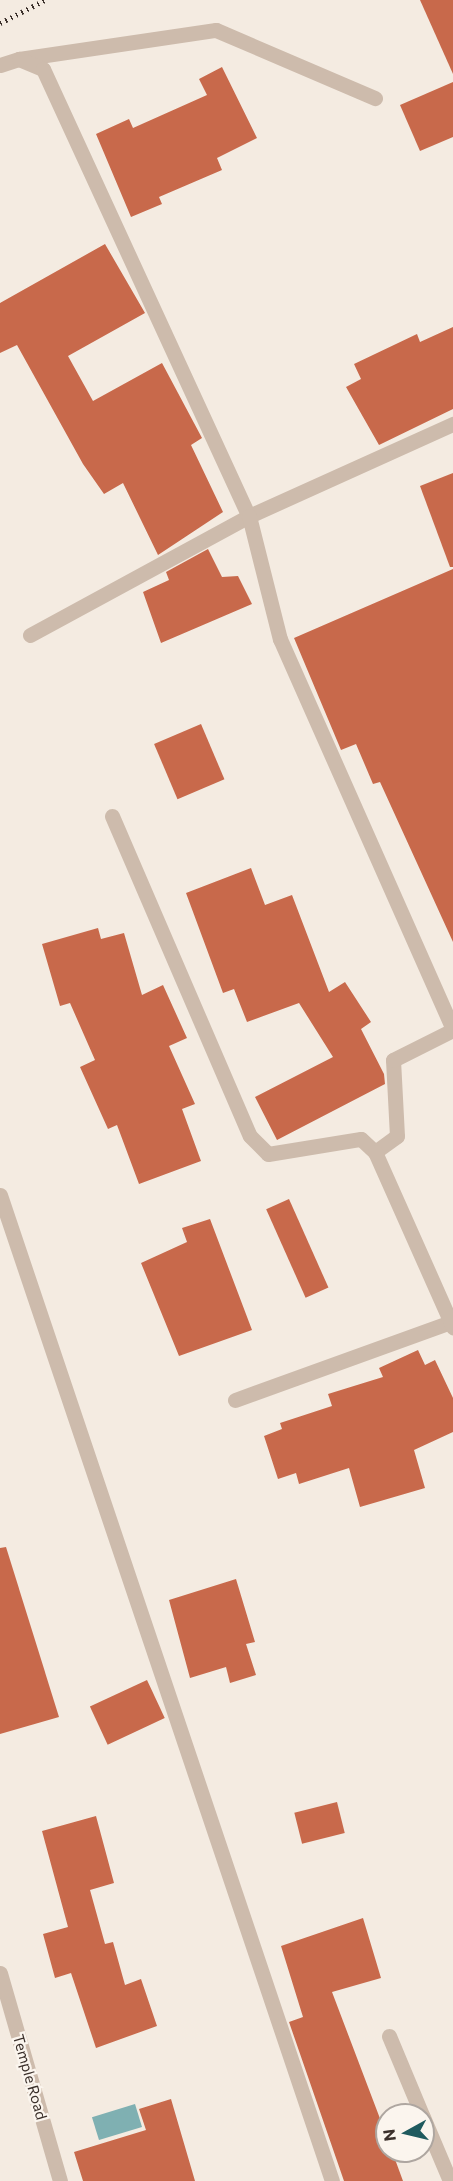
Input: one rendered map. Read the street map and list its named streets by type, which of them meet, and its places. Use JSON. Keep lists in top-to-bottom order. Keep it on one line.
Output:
{"streets":{"street":["Temple Road"]},"north":"left"}
